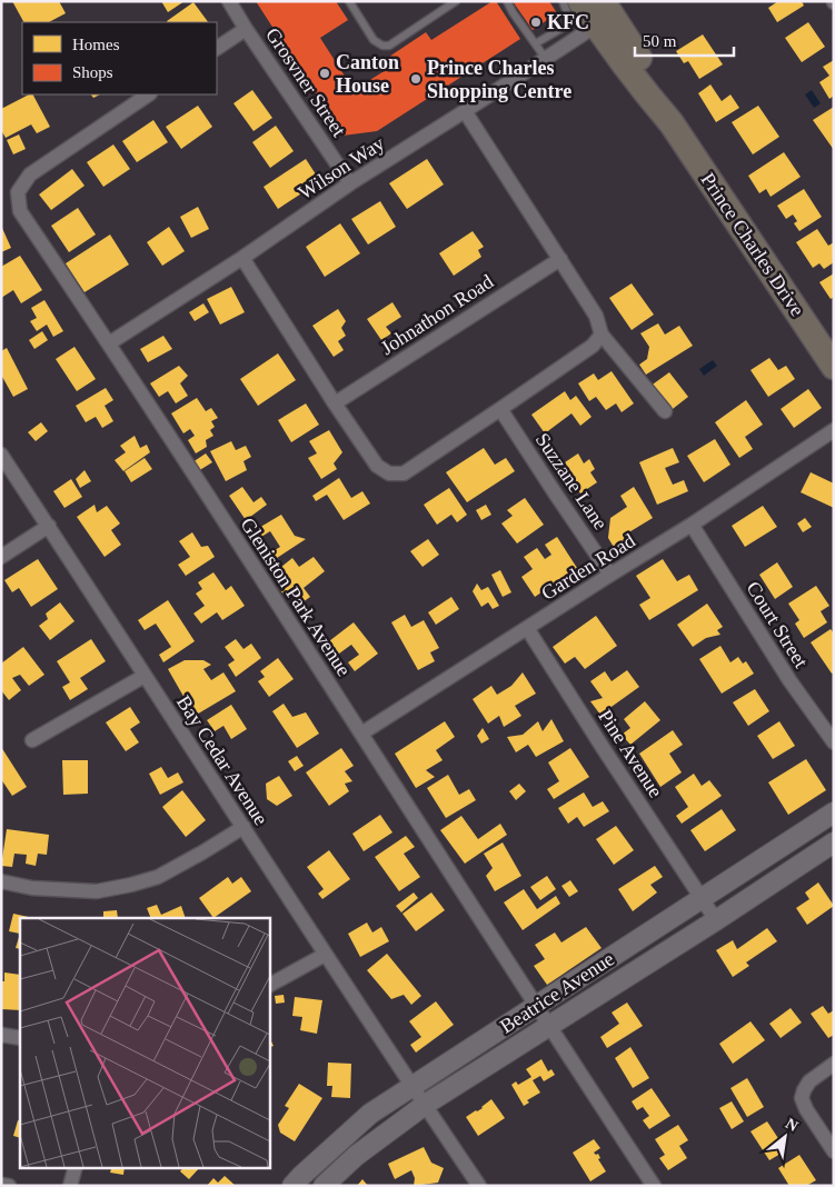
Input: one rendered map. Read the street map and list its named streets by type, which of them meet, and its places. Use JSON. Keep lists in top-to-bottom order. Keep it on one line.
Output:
{"streets":{"highway":["Prince Charles Drive"],"main road":["Beatrice Avenue"],"street":["Grosvner Street","Wilson Way","Johnathon Road","Suzzane Lane","Garden Road","Gleniston Park Avenue","Court Street","Pine Avenue","Bay Cedar Avenue"]},"crossings":[["Grosvner Street","Wilson Way"],["Wilson Way","Prince Charles Drive"],["Wilson Way","Gleniston Park Avenue"],["Suzzane Lane","Garden Road"],["Garden Road","Gleniston Park Avenue"],["Garden Road","Court Street"],["Garden Road","Pine Avenue"],["Gleniston Park Avenue","Beatrice Avenue"],["Pine Avenue","Beatrice Avenue"],["Bay Cedar Avenue","Beatrice Avenue"]],"places":["KFC","Canton House","Prince Charles Shopping Centre"],"legend":["Homes","Shops"],"scale_bar":"50 m","north":"top right"}
